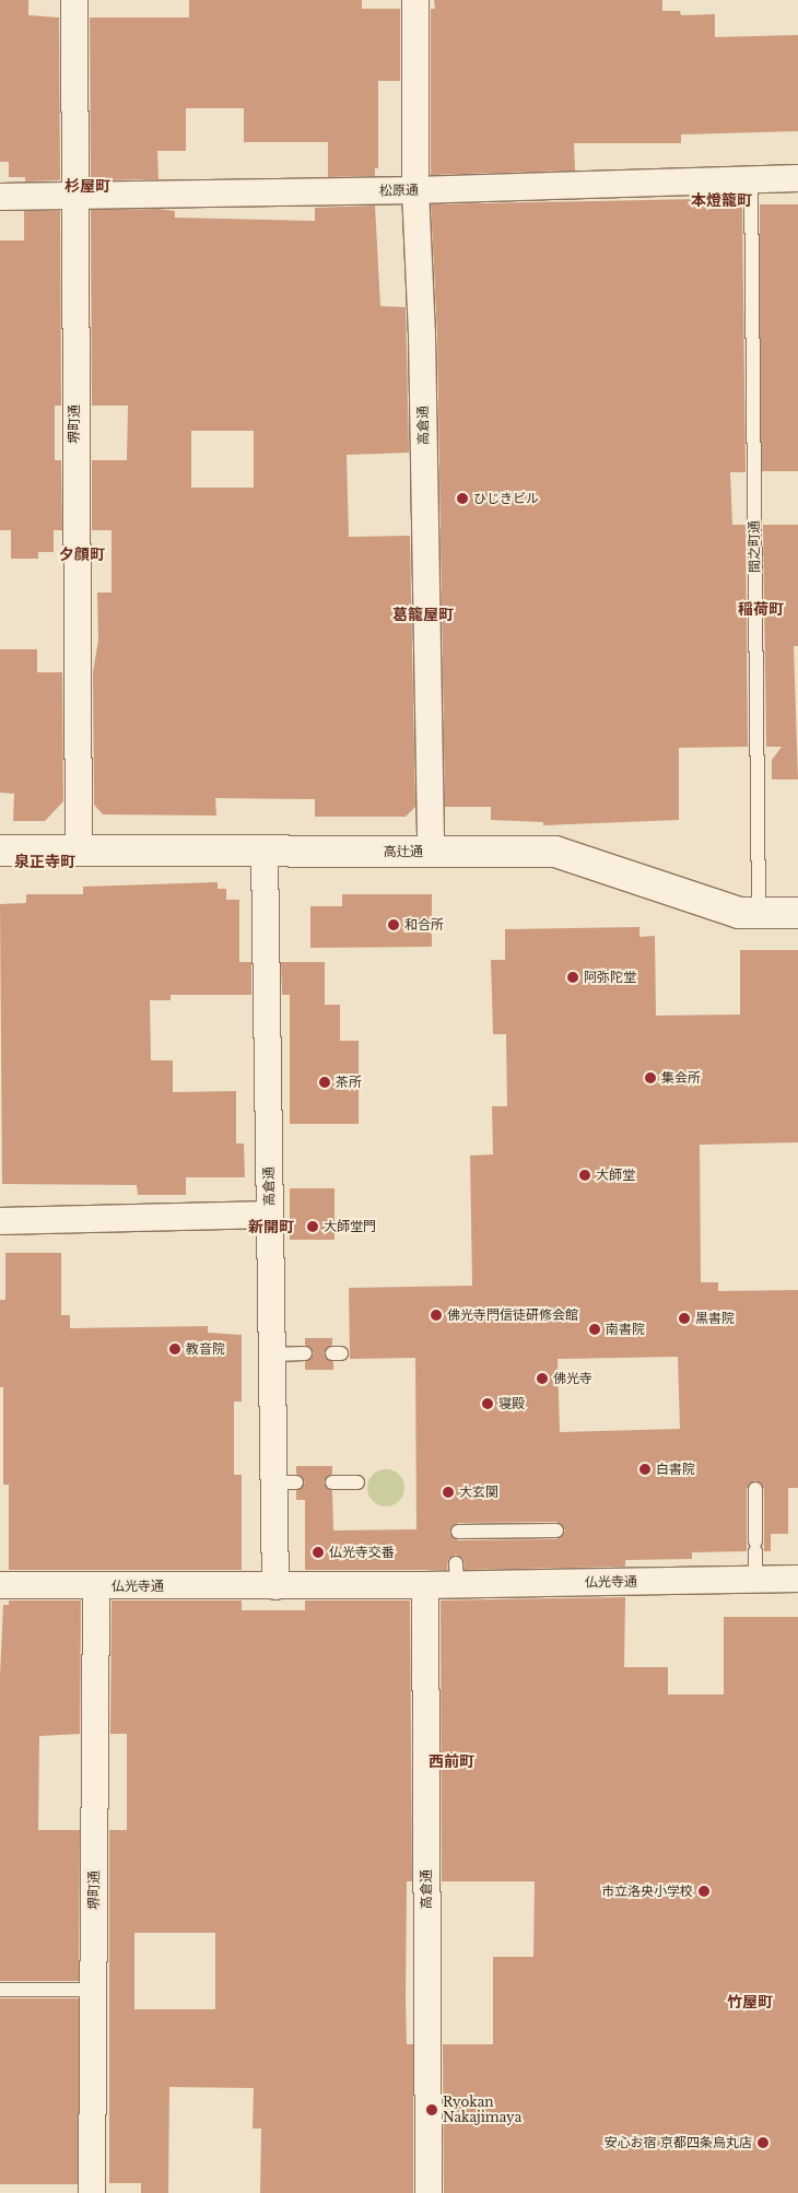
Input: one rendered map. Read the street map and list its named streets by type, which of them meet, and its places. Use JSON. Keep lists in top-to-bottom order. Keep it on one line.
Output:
{"streets":{"street":["松原通","堺町通","高倉通","高辻通","仏光寺通"],"lane":["間之町通"]},"crossings":[["松原通","堺町通"],["松原通","高倉通"],["松原通","間之町通"],["堺町通","高辻通"],["堺町通","仏光寺通"],["高倉通","高辻通"],["高倉通","仏光寺通"],["間之町通","高辻通"]],"districts":["杉屋町","本燈籠町","夕顔町","稲荷町","葛籠屋町","泉正寺町","新開町","西前町","竹屋町"],"places":["ひじきビル","和合所","阿弥陀堂","集会所","茶所","大師堂","大師堂門","佛光寺門信徒研修会館","黒書院","南書院","教音院","佛光寺","寝殿","白書院","大玄関","仏光寺交番","市立洛央小学校","Ryokan Nakajimaya","安心お宿 京都四条烏丸店"]}
